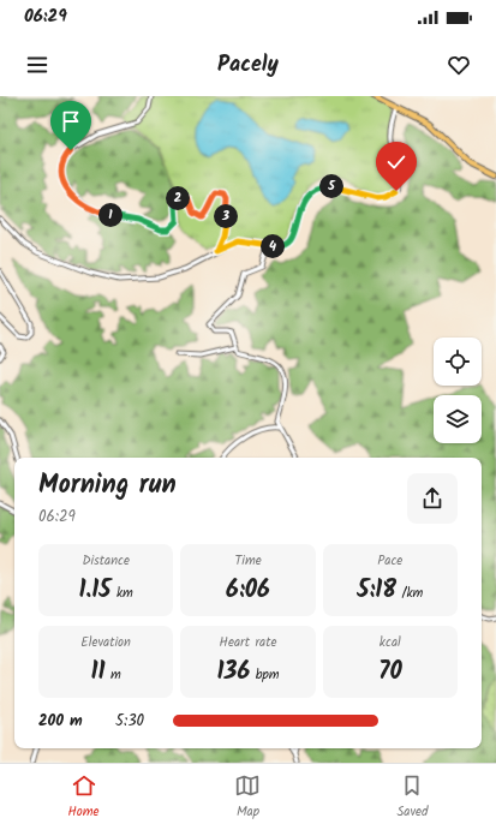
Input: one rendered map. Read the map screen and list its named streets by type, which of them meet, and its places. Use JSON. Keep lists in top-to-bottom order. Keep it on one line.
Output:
{"page":{"status":"06:29","header":"Pacely","pins":["5","2","1","3","4"],"heading":["Morning run","06:29"],"stats":[["Distance","1.15 km"],["Time","6:06"],["Pace","5:18 /km"],["Elevation","11 m"],["Heart rate","136 bpm"],["kcal","70"]],"list":[{"name":"200 m","note":"5:30"}],"tabs":["Home","Map","Saved"]}}
